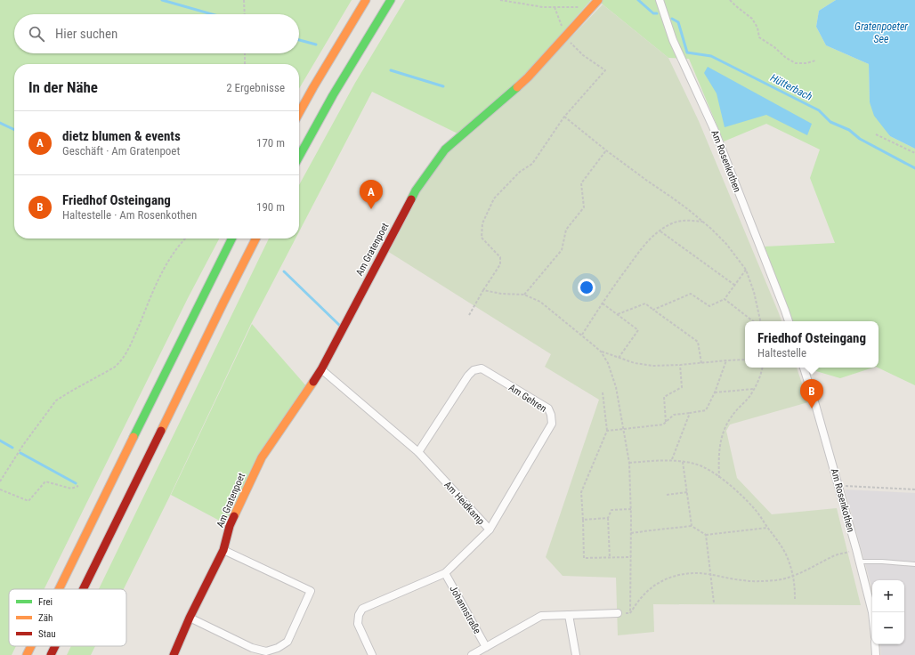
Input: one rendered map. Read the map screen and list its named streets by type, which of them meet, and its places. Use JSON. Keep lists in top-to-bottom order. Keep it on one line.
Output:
{"streets":{"main road":["Am Gratenpoet"],"street":["Am Rosenkothen","Am Gehren","Am Heidkamp","Johannstraße"]},"crossings":[["Am Gratenpoet","Am Heidkamp"],["Am Gehren","Am Heidkamp"],["Am Heidkamp","Johannstraße"]],"water":["Gratenpoeter See","Hütterbach"],"legend":["Frei","Zäh","Stau"],"page":{"search":"Hier suchen","heading":["In der Nähe","2 Ergebnisse"],"list":[{"mark":"A","name":"dietz blumen & events","note":"Geschäft · Am Gratenpoet","value":"170 m"},{"mark":"B","name":"Friedhof Osteingang","note":"Haltestelle · Am Rosenkothen","value":"190 m"}],"pins":["A","B"],"popup":["Friedhof Osteingang","Haltestelle"],"map_buttons":["+","−"]}}
